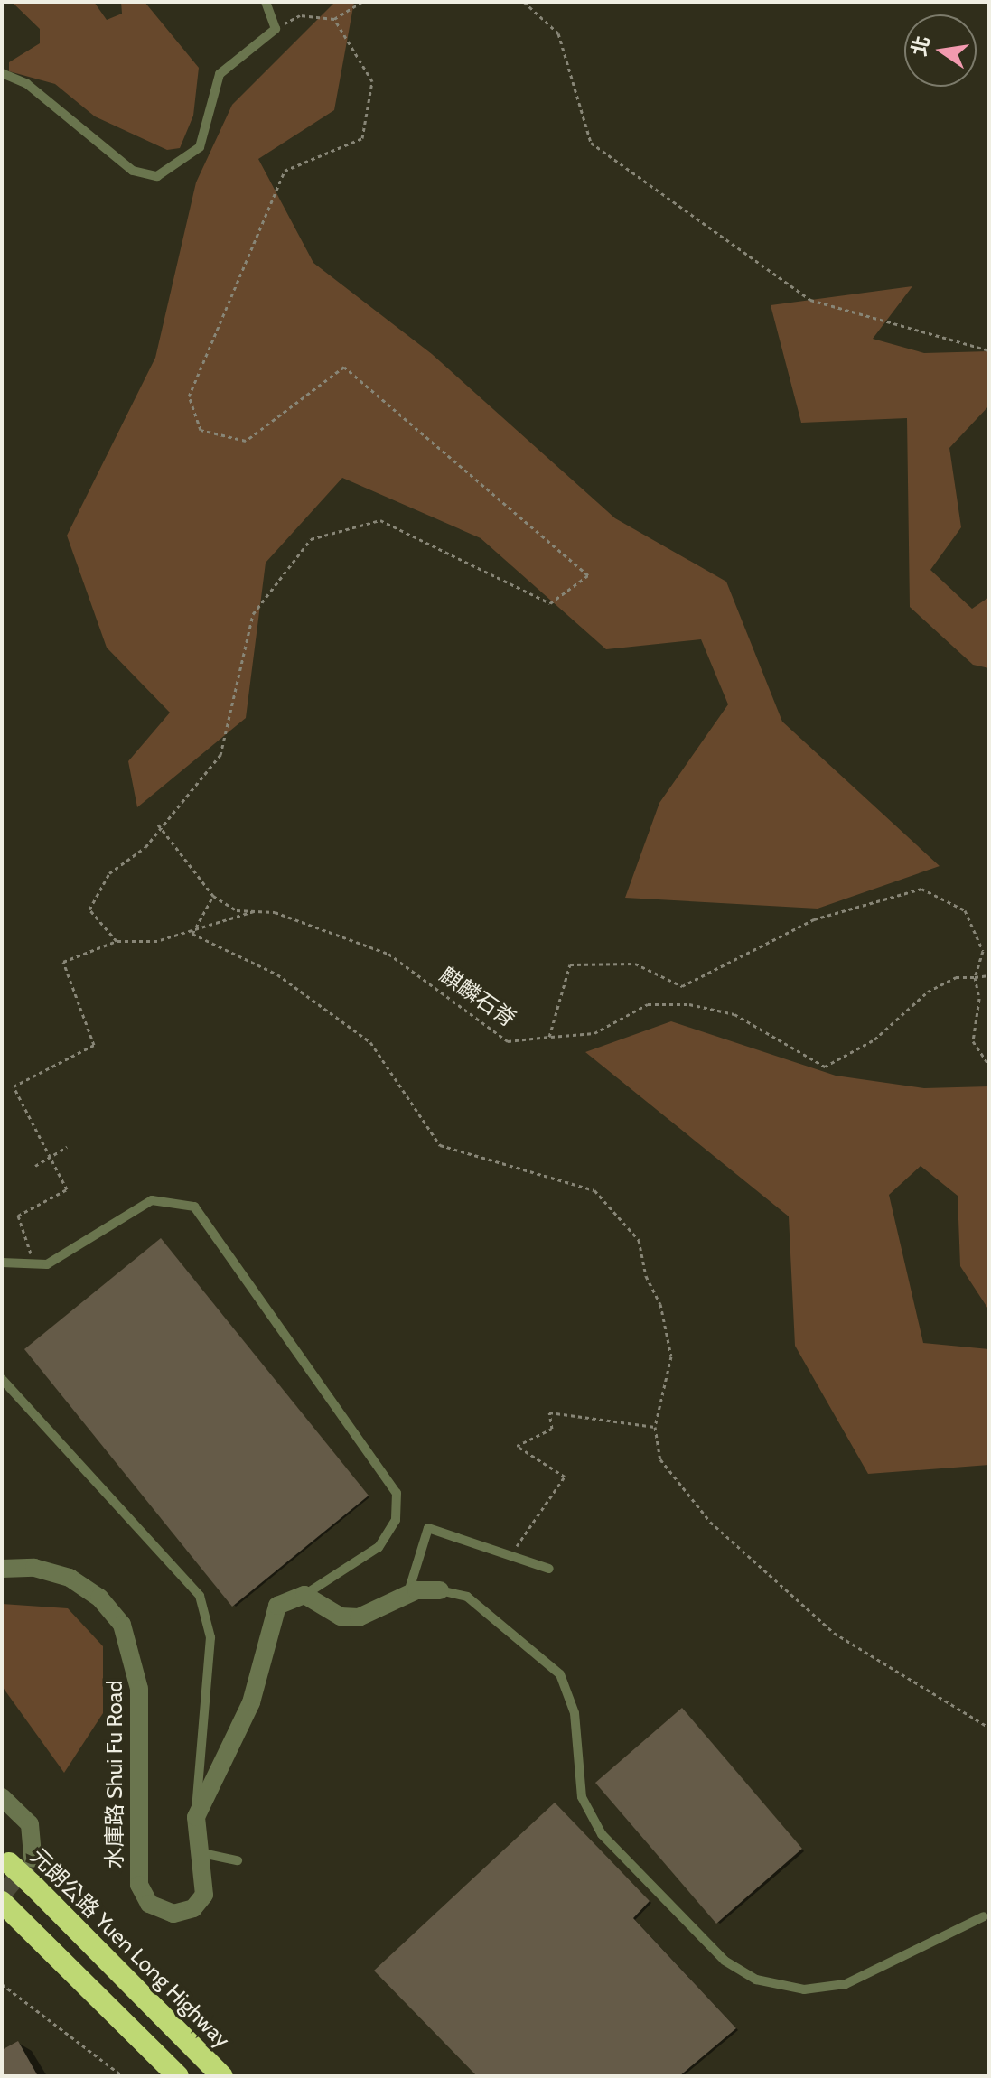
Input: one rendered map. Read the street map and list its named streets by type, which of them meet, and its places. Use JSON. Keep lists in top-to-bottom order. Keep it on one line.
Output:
{"streets":{"highway":["元朗公路 Yuen Long Highway"],"street":["水庫路 Shui Fu Road"],"path":["麒麟石脊"]},"north":"left"}
